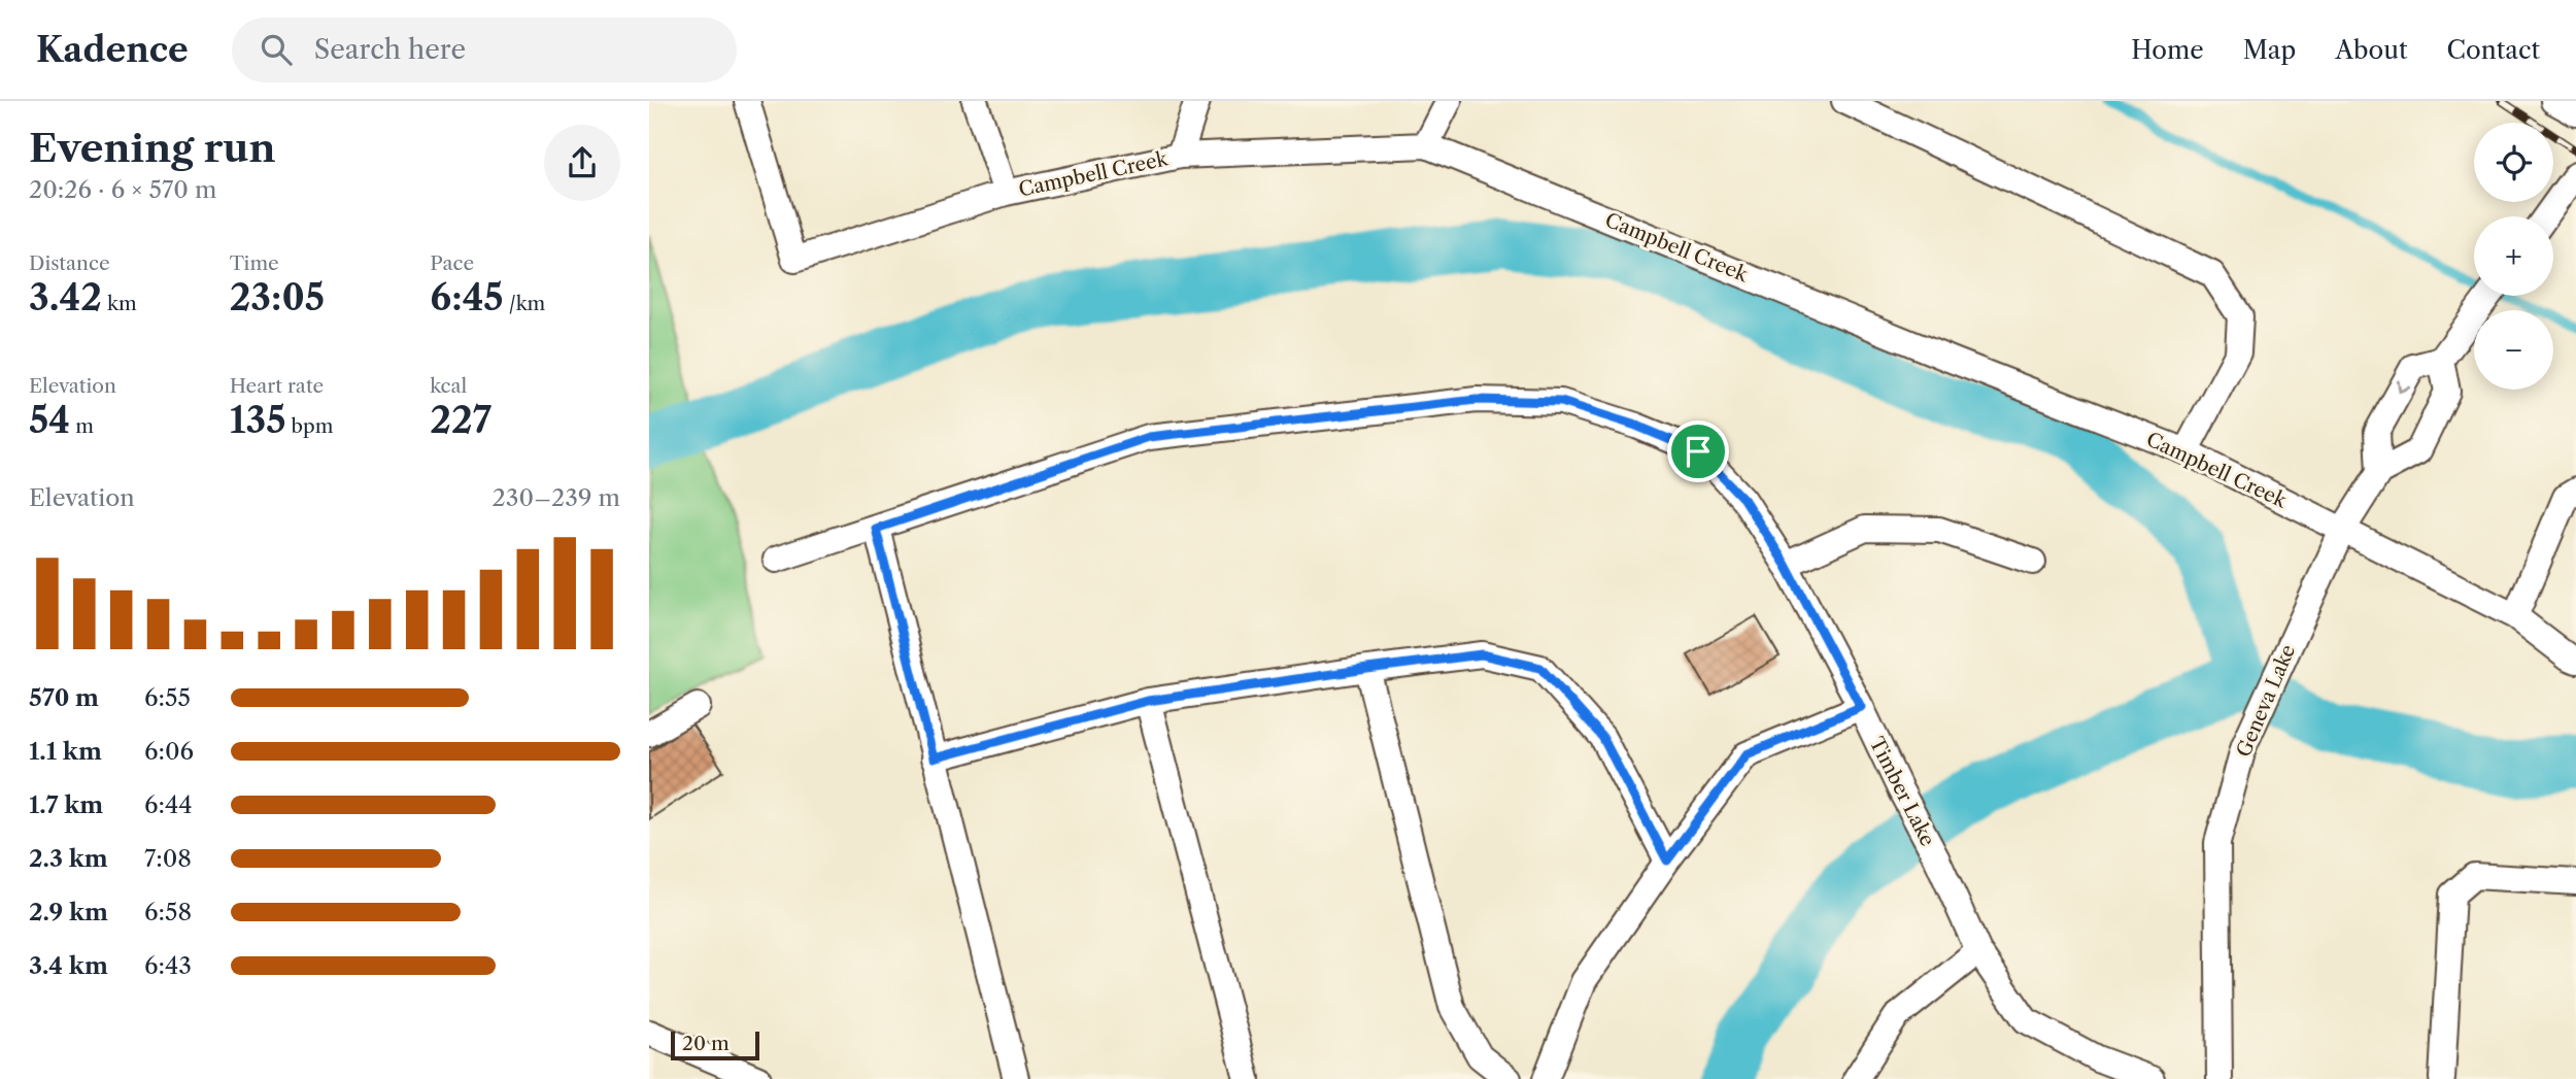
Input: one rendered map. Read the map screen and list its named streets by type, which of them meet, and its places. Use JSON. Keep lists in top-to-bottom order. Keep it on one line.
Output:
{"streets":{"street":["Campbell Creek","Geneva Lake","Timber Lake"]},"crossings":[["Campbell Creek","Geneva Lake"]],"scale_bar":"20 m","page":{"header":"Kadence","search":"Search here","nav":["Home","Map","About","Contact"],"heading":["Evening run","20:26 · 6 × 570 m"],"map_buttons":["+","−"],"stats":[["Distance","3.42 km"],["Time","23:05"],["Pace","6:45 /km"],["Elevation","54 m"],["Heart rate","135 bpm"],["kcal","227"]],"chart":["Elevation","230–239 m"],"list":[{"name":"570 m","note":"6:55"},{"name":"1.1 km","note":"6:06"},{"name":"1.7 km","note":"6:44"},{"name":"2.3 km","note":"7:08"},{"name":"2.9 km","note":"6:58"},{"name":"3.4 km","note":"6:43"}],"scale":"20 m"}}
